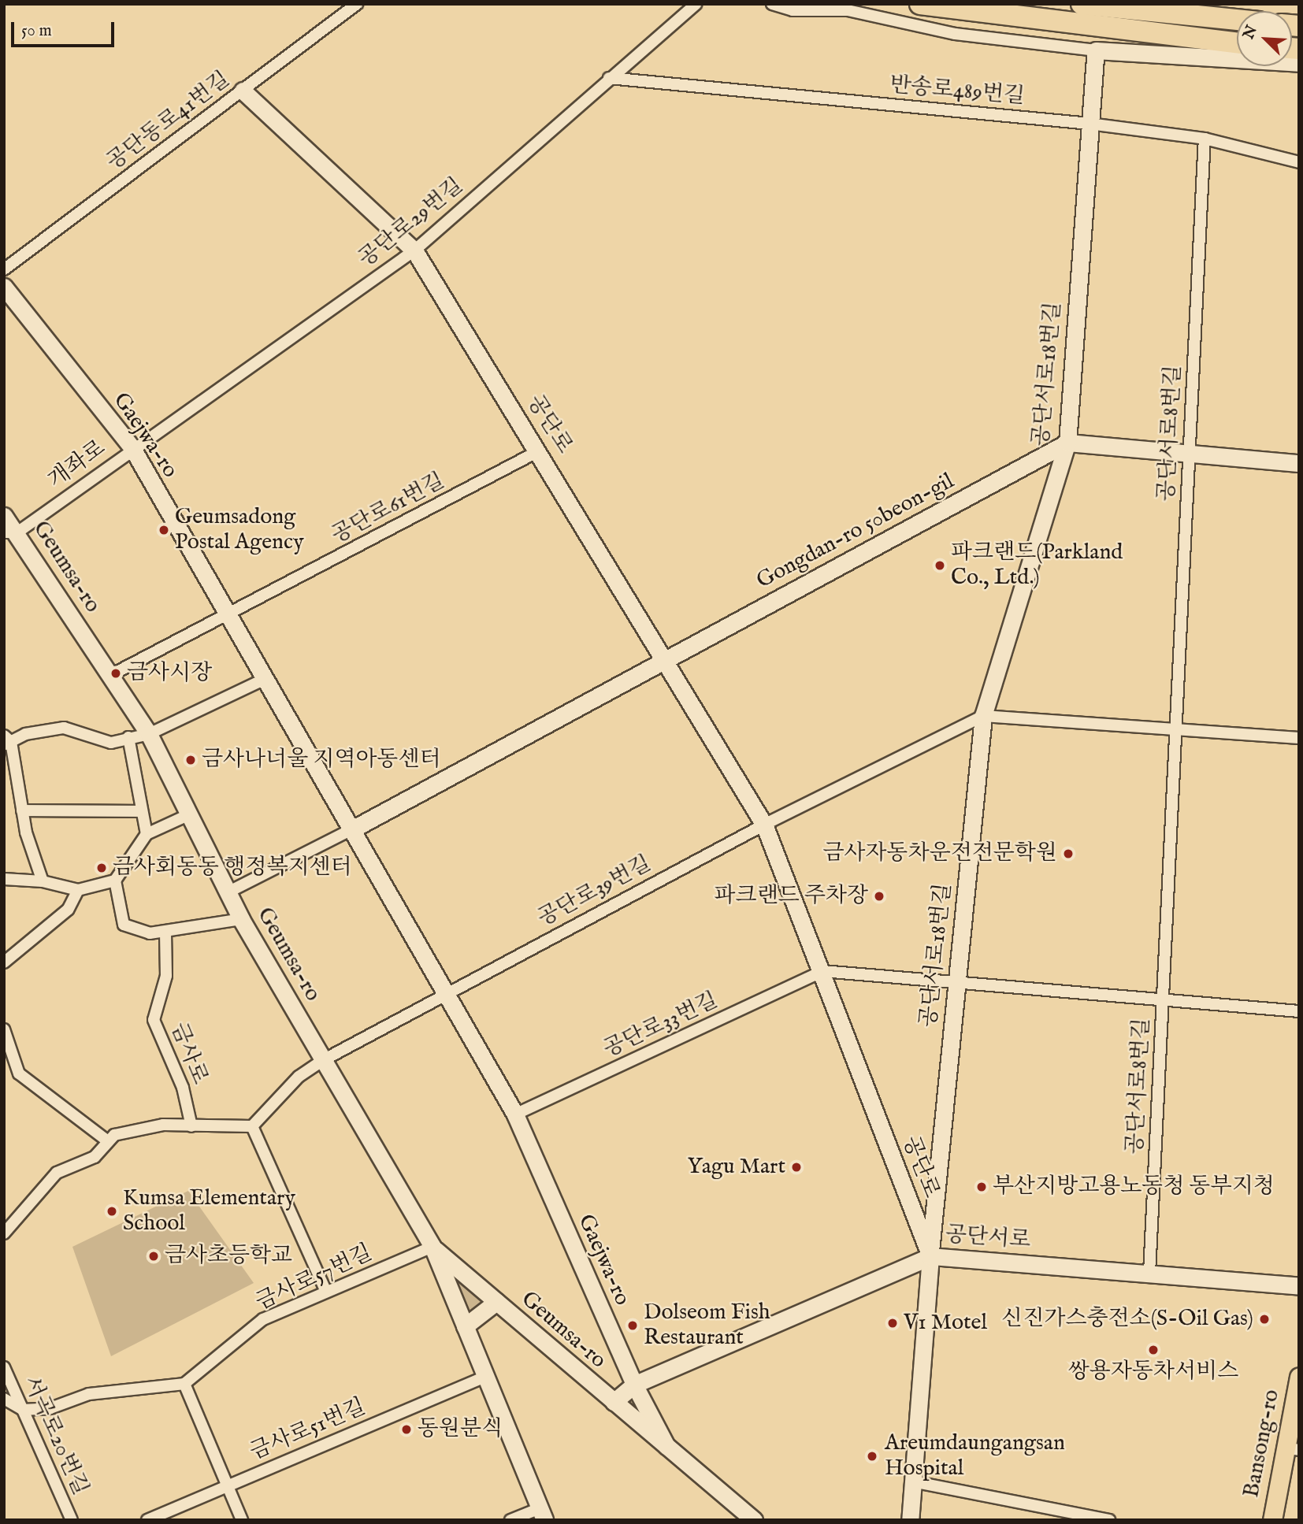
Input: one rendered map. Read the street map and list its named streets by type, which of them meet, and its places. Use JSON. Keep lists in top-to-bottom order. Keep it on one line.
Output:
{"streets":{"main road":["Bansong-ro"],"street":["반송로489번길","공단동로41번길","공단로29번길","공단서로18번길","공단로","공단서로8번길","Gaejwa-ro","개좌로","공단로61번길","Gongdan-ro 50beon-gil","Geumsa-ro","공단로39번길","공단로33번길","금사로","공단서로","금사로57번길","금사로51번길","서곡로20번길"]},"crossings":[["반송로489번길","공단로29번길"],["반송로489번길","공단서로18번길"],["반송로489번길","공단서로8번길"],["공단동로41번길","공단로"],["공단로29번길","공단로"],["공단로29번길","Gaejwa-ro"],["공단로29번길","개좌로"],["공단서로18번길","공단로"],["공단서로18번길","공단서로8번길"],["공단서로18번길","Gongdan-ro 50beon-gil"],["공단서로18번길","공단서로"],["공단로","공단로61번길"],["공단로","Gongdan-ro 50beon-gil"],["공단로","공단로39번길"],["공단로","공단로33번길"],["공단로","공단서로"],["공단서로8번길","공단서로"],["Gaejwa-ro","개좌로"],["Gaejwa-ro","공단로61번길"],["Gaejwa-ro","Gongdan-ro 50beon-gil"],["Gaejwa-ro","Geumsa-ro"],["Gaejwa-ro","공단로39번길"],["Gaejwa-ro","공단로33번길"],["Gaejwa-ro","공단서로"],["개좌로","Geumsa-ro"],["Geumsa-ro","공단서로"],["Geumsa-ro","금사로57번길"],["Geumsa-ro","금사로51번길"]],"places":["Geumsadong Postal Agency","파크랜드(Parkland Co., Ltd.)","금사시장","금사나너울 지역아동센터","금사자동차운전전문학원","금사회동동 행정복지센터","파크랜드 주차장","Yagu Mart","부산지방고용노동청 동부지청","Kumsa Elementary School","금사초등학교","신진가스충전소(S-Oil Gas)","V1 Motel","Dolseom Fish Restaurant","쌍용자동차서비스","동원분식","Areumdaungangsan Hospital"],"scale_bar":"50 m","north":"top left"}
